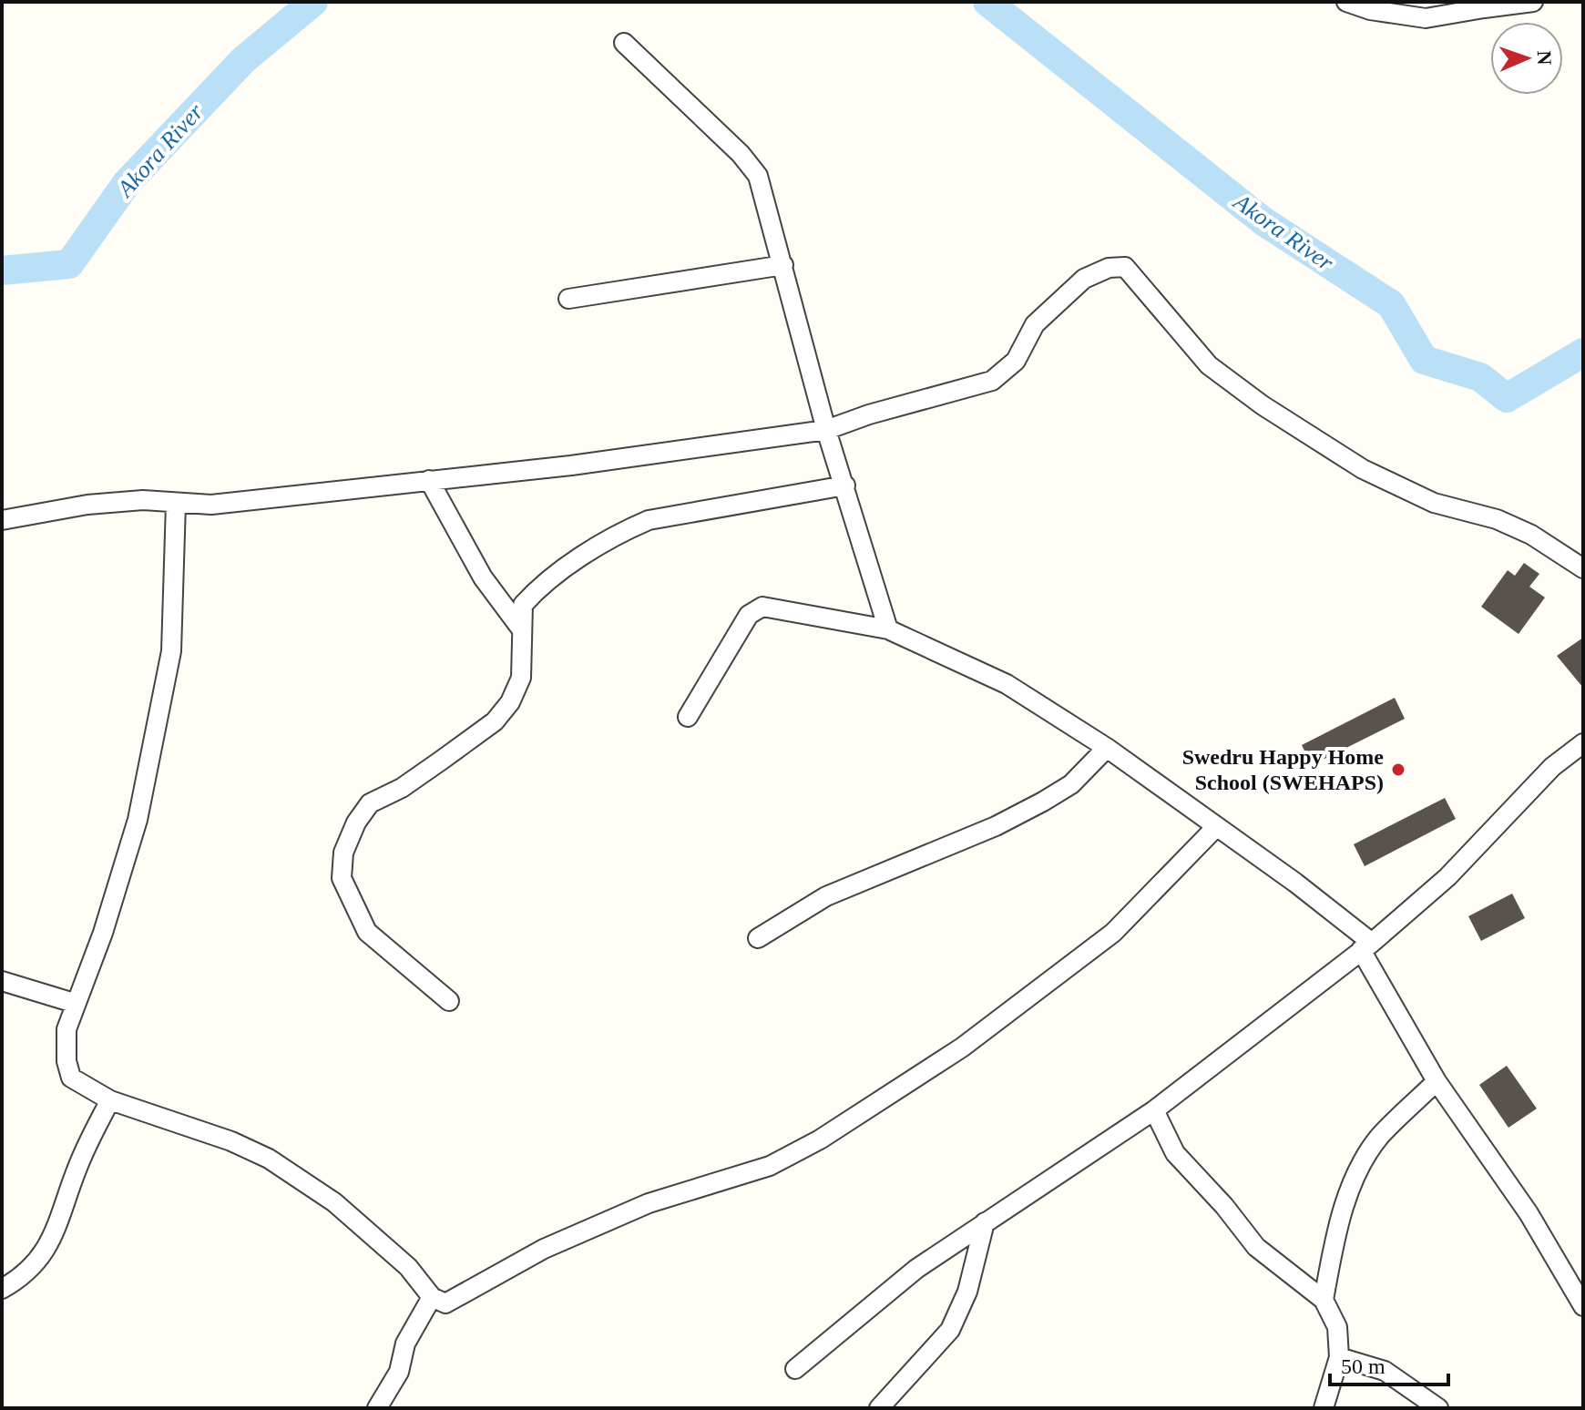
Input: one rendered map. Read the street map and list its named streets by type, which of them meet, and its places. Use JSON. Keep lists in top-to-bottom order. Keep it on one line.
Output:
{"water":["Akora River"],"places":["Swedru Happy Home School (SWEHAPS)"],"scale_bar":"50 m","north":"right"}
